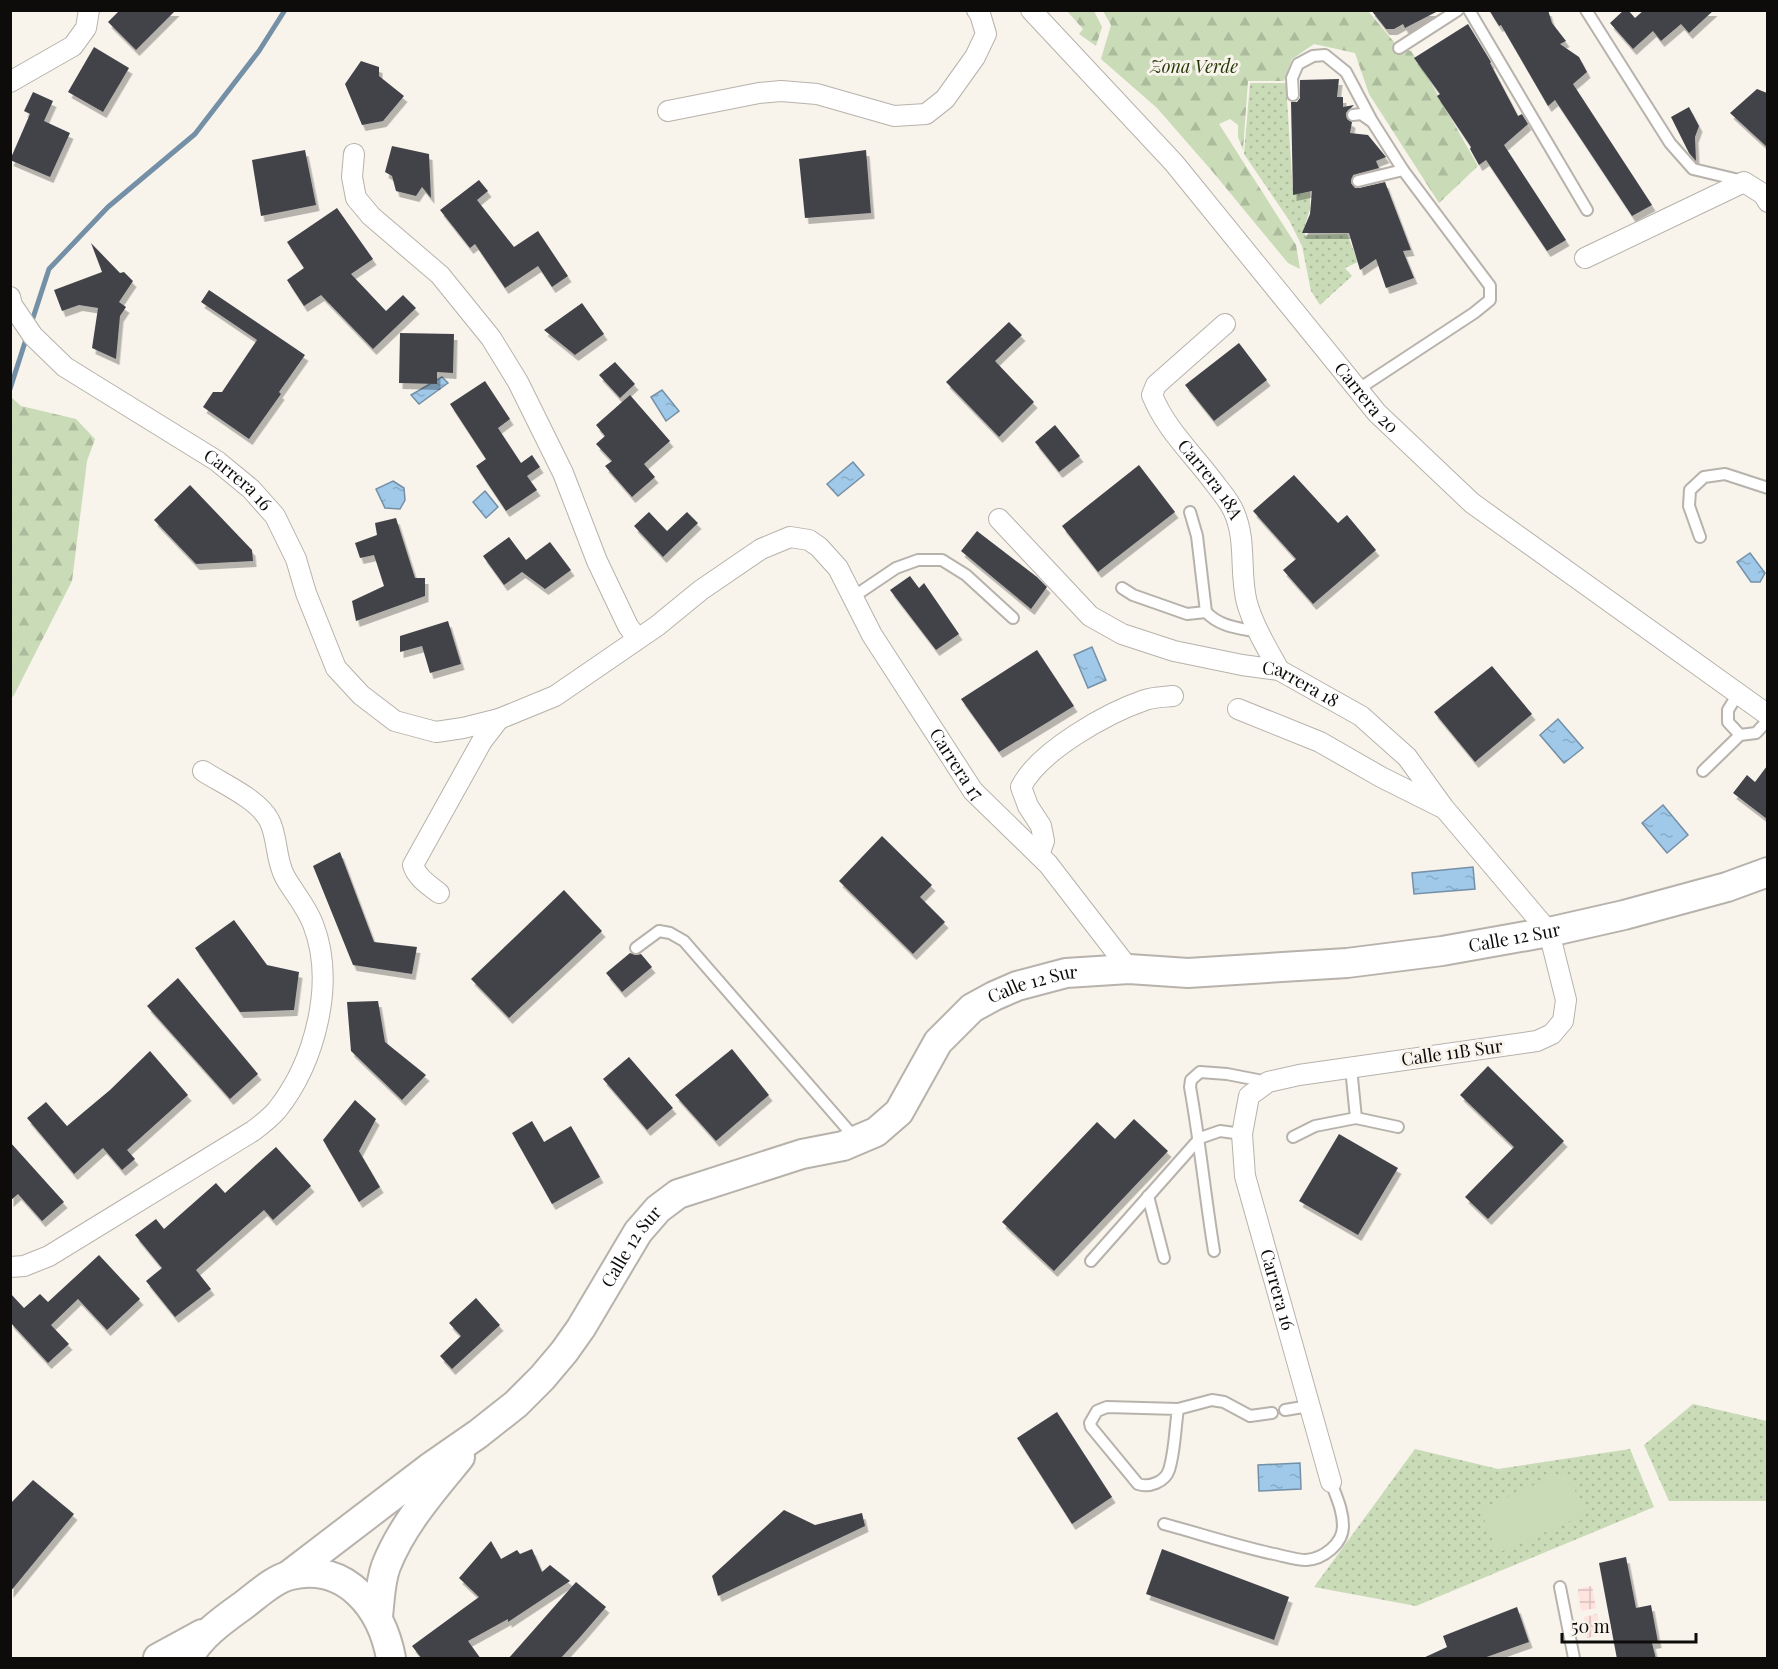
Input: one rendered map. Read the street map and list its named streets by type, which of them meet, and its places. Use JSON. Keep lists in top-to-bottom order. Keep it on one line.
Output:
{"streets":{"main road":["Calle 12 Sur"],"street":["Carrera 20","Carrera 16","Carrera 18A","Carrera 18","Carrera 17","Calle 11B Sur"]},"crossings":[["Carrera 16","Calle 11B Sur"],["Carrera 18A","Carrera 18"],["Carrera 18","Calle 12 Sur"],["Carrera 18","Calle 11B Sur"],["Carrera 17","Calle 12 Sur"],["Calle 12 Sur","Calle 11B Sur"]],"parks":["Zona Verde"],"scale_bar":"50 m"}
